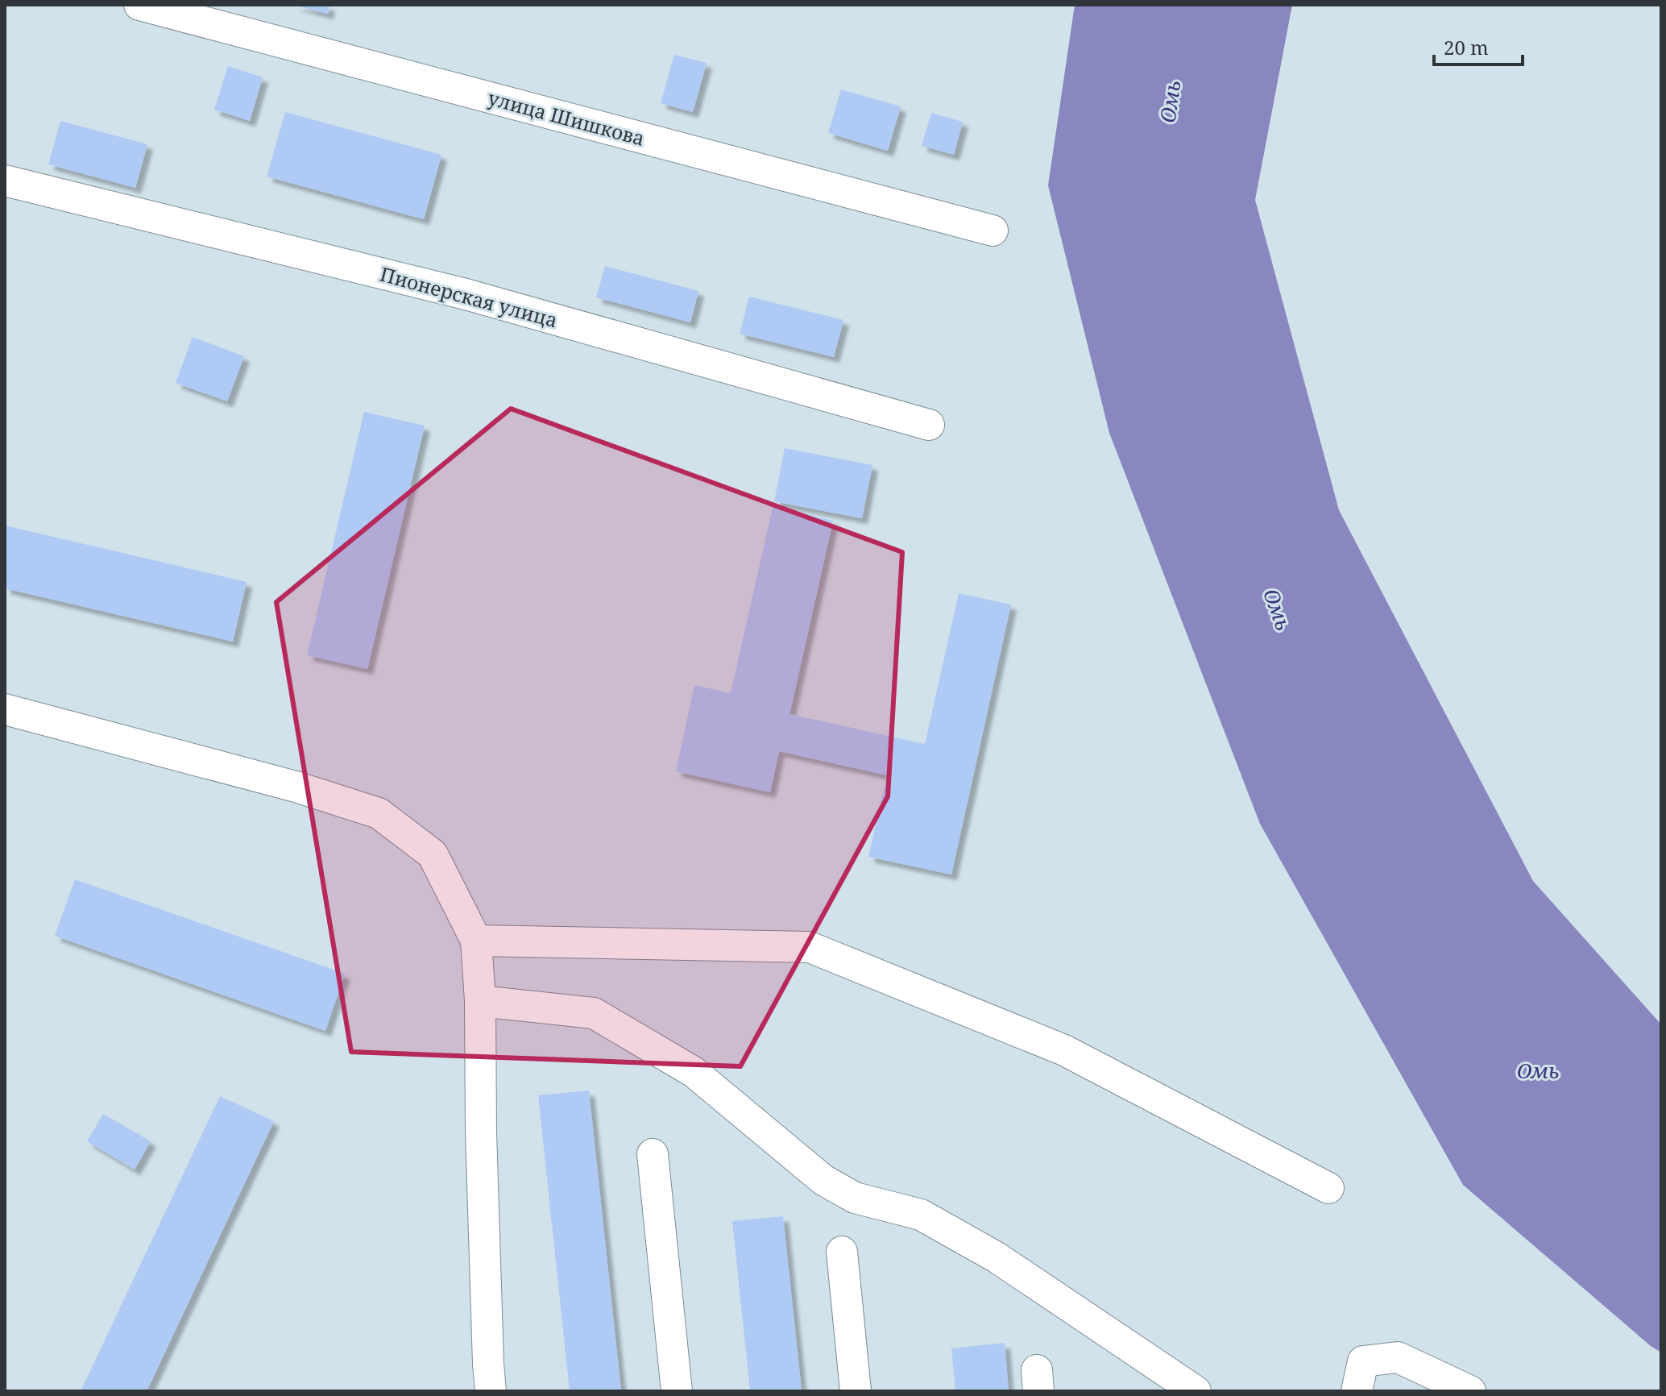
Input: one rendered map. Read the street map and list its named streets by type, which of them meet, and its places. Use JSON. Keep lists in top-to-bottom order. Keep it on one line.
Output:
{"streets":{"street":["улица Шишкова","Пионерская улица"]},"water":["Омь"],"scale_bar":"20 m"}
